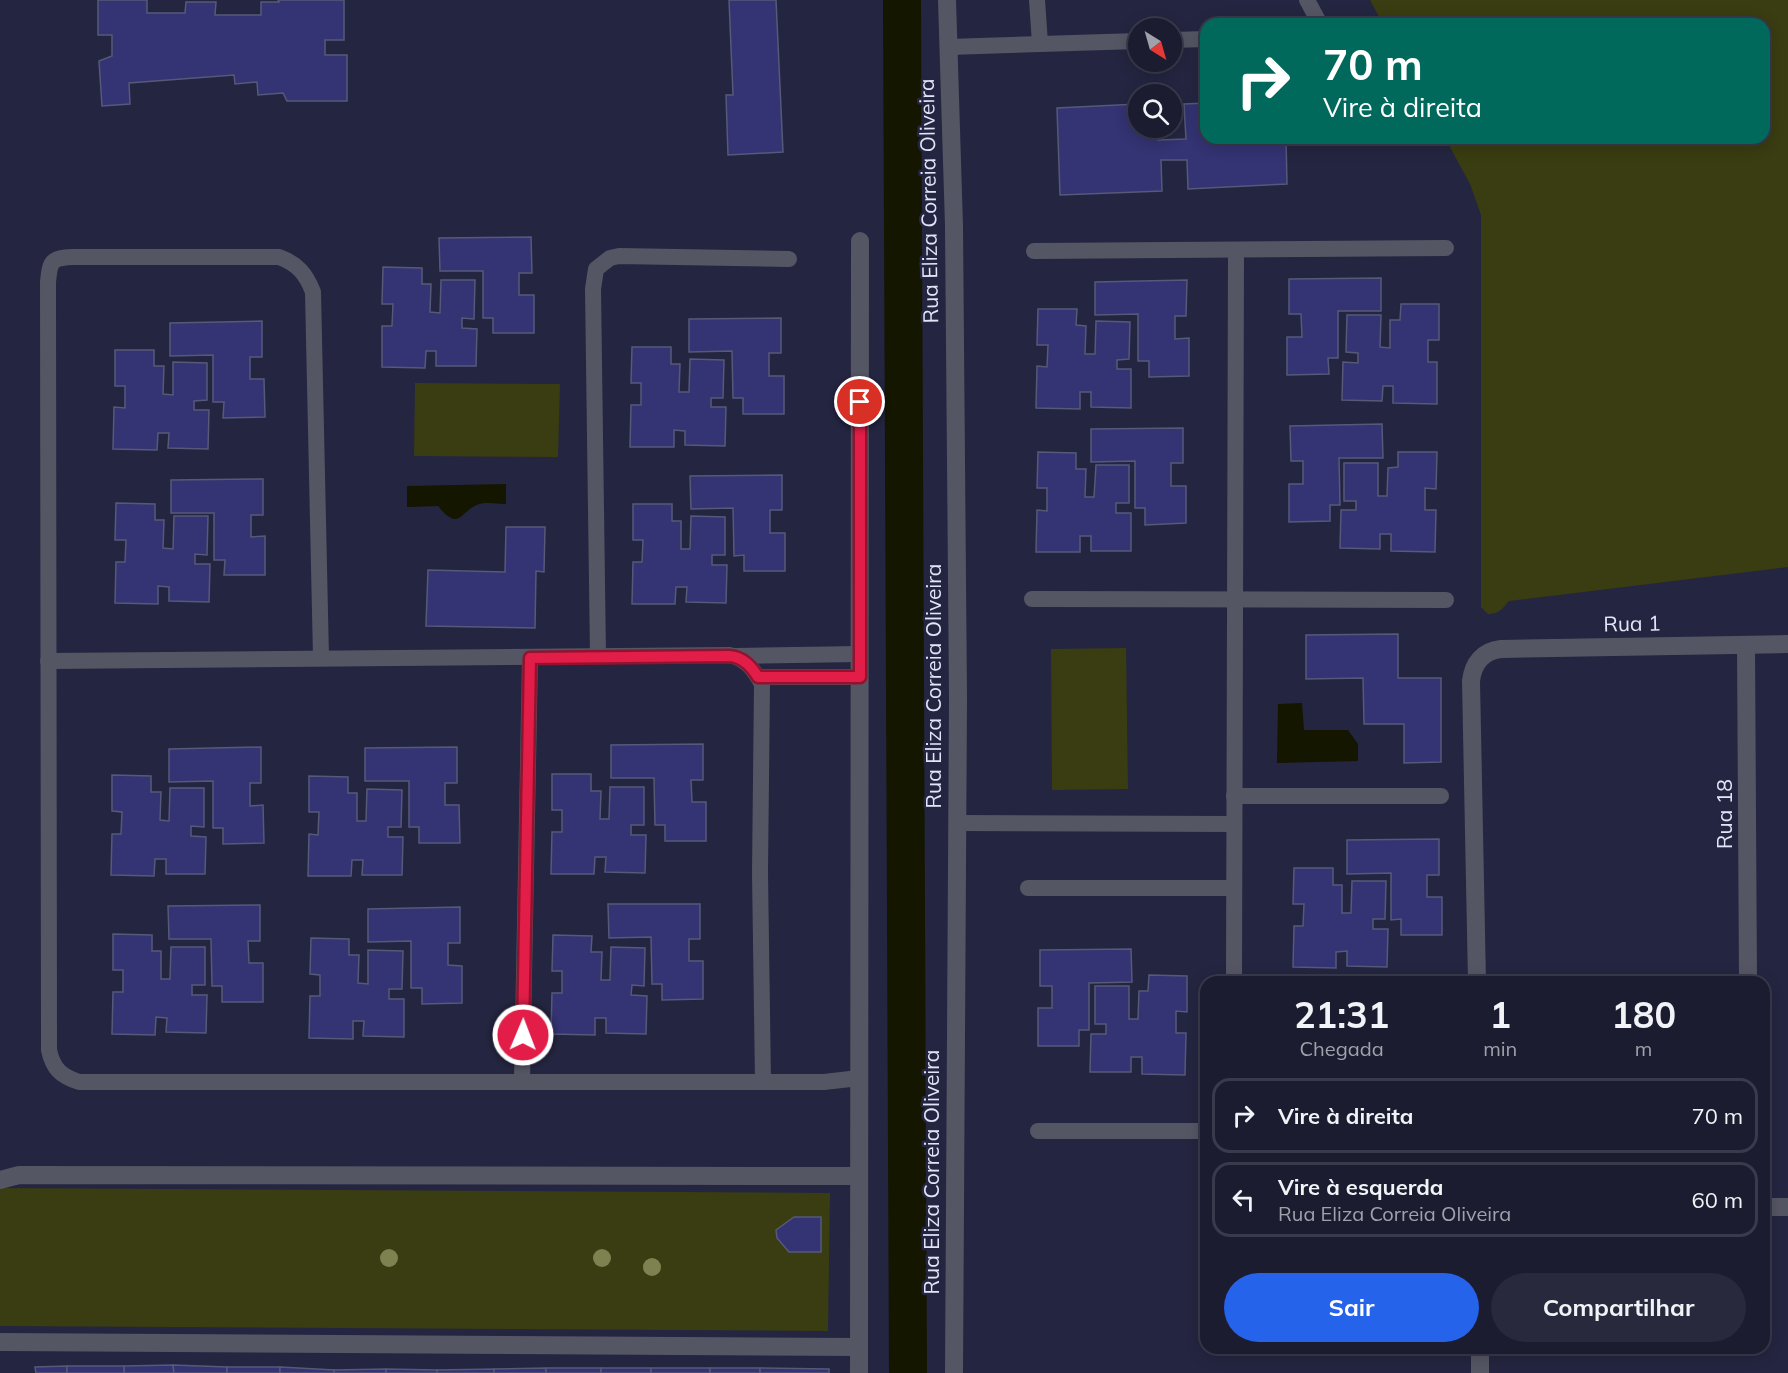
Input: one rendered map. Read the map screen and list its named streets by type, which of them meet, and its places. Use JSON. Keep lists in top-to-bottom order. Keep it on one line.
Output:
{"streets":{"street":["Rua Eliza Correia Oliveira","Rua 1","Rua 18"]},"crossings":[["Rua 1","Rua 18"]],"north":"bottom right","page":{"turn":["70 m","Vire à direita"],"eta":["21:31","Chegada","1","min","180","m"],"list":[{"name":"Vire à direita","value":"70 m"},{"name":"Vire à esquerda","note":"Rua Eliza Correia Oliveira","value":"60 m"}],"buttons":["Sair","Compartilhar"]}}
